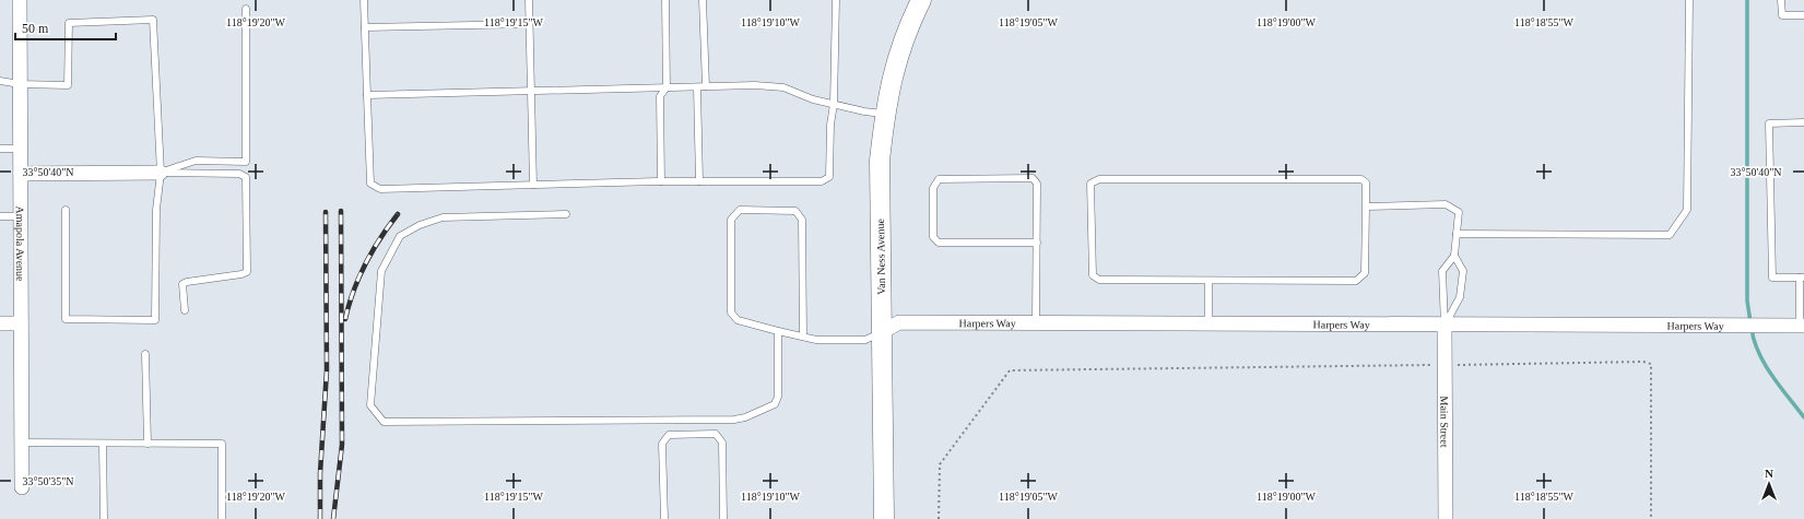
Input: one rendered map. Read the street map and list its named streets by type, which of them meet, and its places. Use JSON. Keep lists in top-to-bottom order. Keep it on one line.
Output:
{"streets":{"main road":["Van Ness Avenue"],"street":["Amapola Avenue","Harpers Way","Main Street"]},"crossings":[["Van Ness Avenue","Harpers Way"],["Harpers Way","Main Street"]],"scale_bar":"50 m","north":"top","coordinates":["118°19'20\"W","118°19'15\"W","118°19'10\"W","118°19'05\"W","118°19'00\"W","118°18'55\"W","33°50'40\"N","33°50'35\"N"]}
